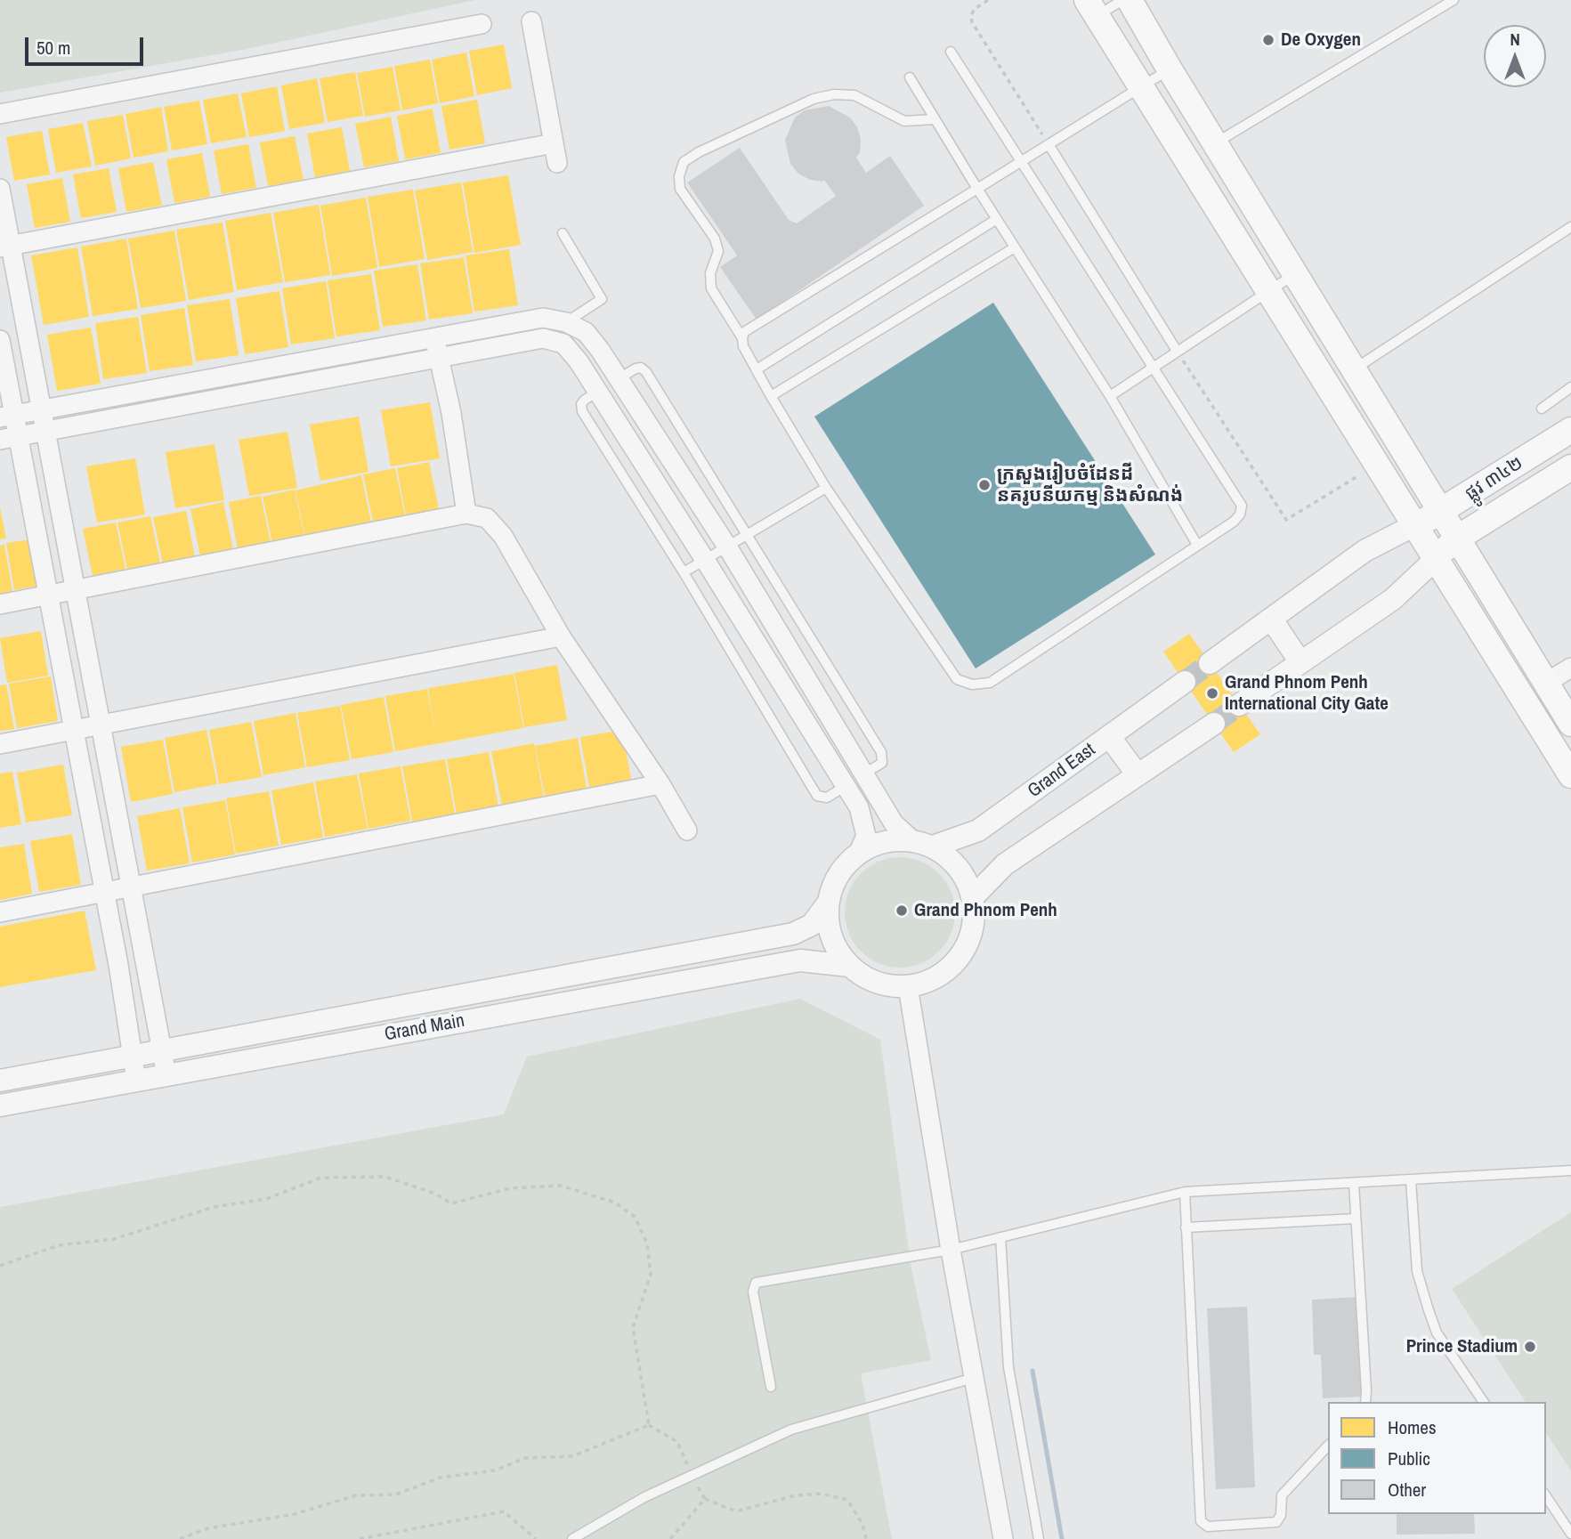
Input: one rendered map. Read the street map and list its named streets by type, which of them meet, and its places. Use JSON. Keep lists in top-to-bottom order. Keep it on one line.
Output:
{"streets":{"main road":["ផ្លូវ ៣៤២"],"street":["Grand East","Grand Main"]},"crossings":[["Grand East","Grand Main"]],"places":["De Oxygen","ក្រសួងរៀបចំដែនដី នគរូបនីយកម្ម និងសំណង់","Grand Phnom Penh International City Gate","Grand Phnom Penh","Prince Stadium"],"legend":["Homes","Public","Other"],"scale_bar":"50 m","north":"top"}
